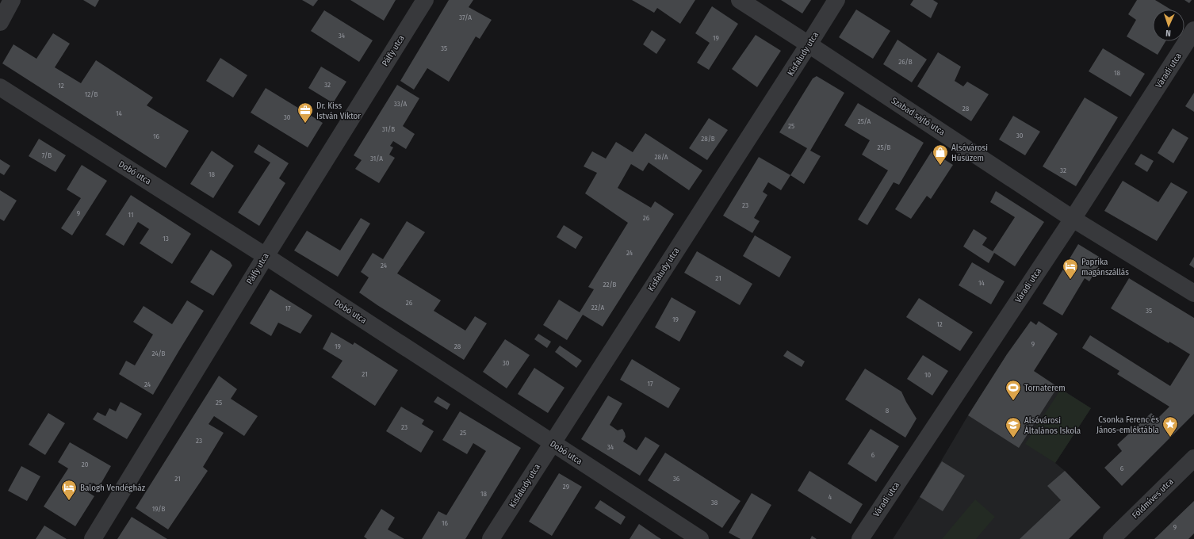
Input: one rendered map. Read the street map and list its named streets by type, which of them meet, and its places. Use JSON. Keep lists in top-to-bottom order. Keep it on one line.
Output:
{"streets":{"street":["Pálfy utca","Kisfaludy utca","Váradi utca","Szabad sajtó utca","Dobó utca","Földmíves utca"]},"crossings":[["Pálfy utca","Dobó utca"],["Kisfaludy utca","Szabad sajtó utca"],["Kisfaludy utca","Dobó utca"],["Váradi utca","Szabad sajtó utca"]],"places":{"office":["Dr. Kiss István Viktor"],"shop":["Alsóvárosi Húsüzem"],"hotel":["Paprika magánszállás","Balogh Vendégház"],"sports":["Tornaterem"],"place":["Csonka Ferenc és János-emléktábla"],"school or university":["Alsóvárosi Általános Iskola"]},"house_numbers":["37/A","34","19","35","26/B","18","32","12","12/B","33/A","28","14","30","25/A","25","31/B","30","16","28/B","25/B","7/B","28/A","31/A","32","18","23","9","11","26","13","24","24","21","14","22/B","26","22/A","17","35","19","12","9","19","28","24/B","30","21","10","17","24","25","8","23","25","23","34","6","20","6","21","36","29","18","4","38","19/B","16","9"],"north":"bottom"}
